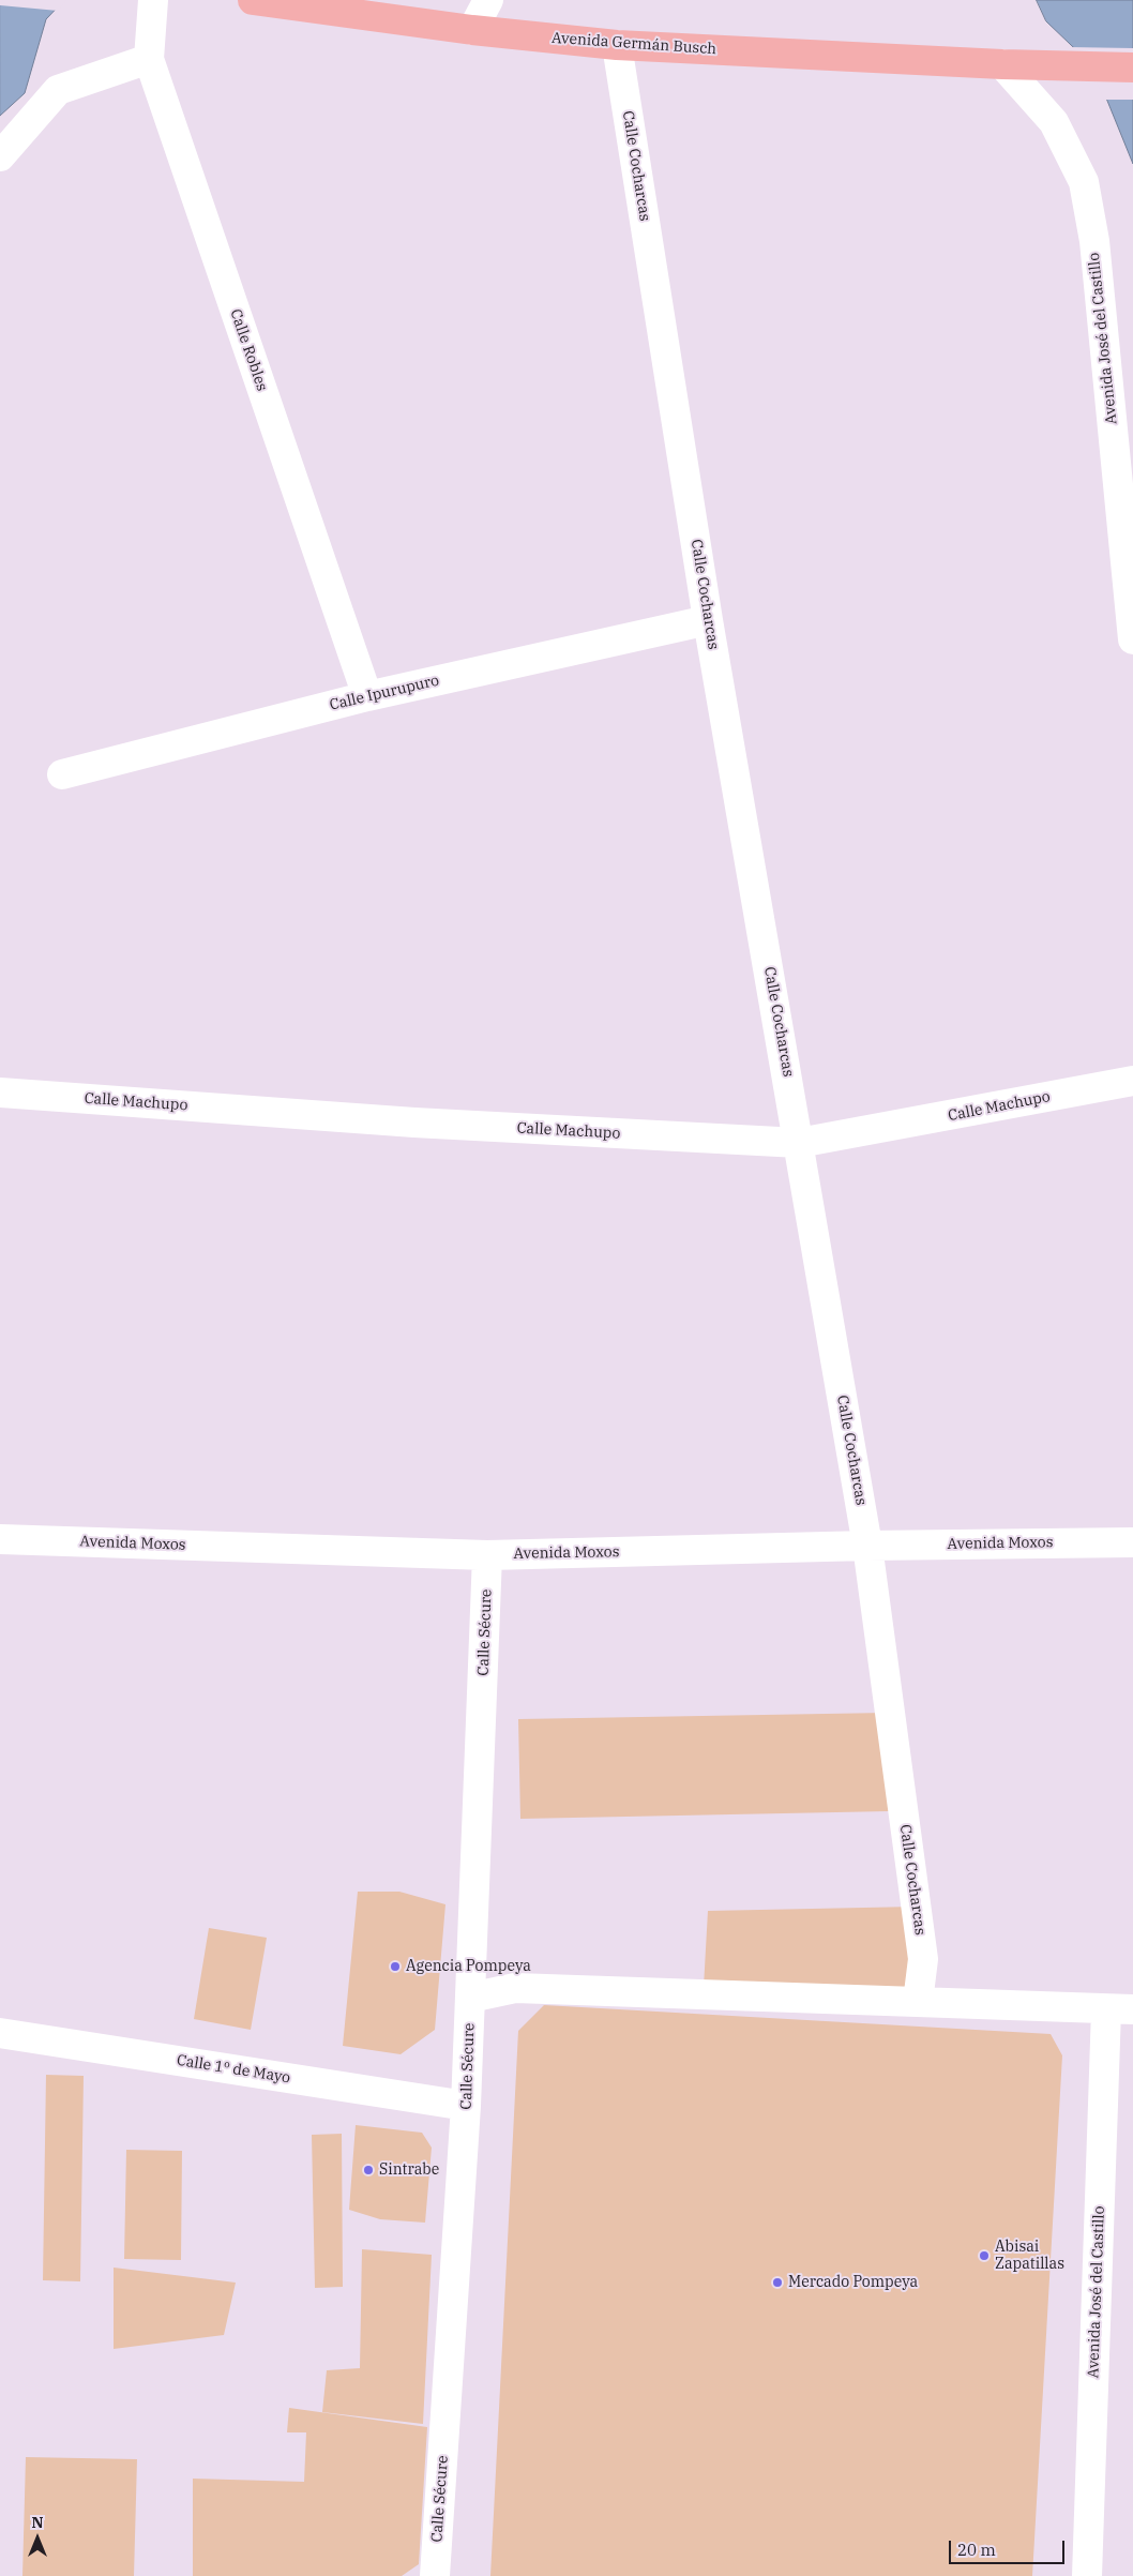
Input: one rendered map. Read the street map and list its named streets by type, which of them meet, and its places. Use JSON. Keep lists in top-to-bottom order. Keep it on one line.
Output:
{"streets":{"main road":["Avenida Germán Busch"],"street":["Calle Cocharcas","Avenida José del Castillo","Calle Robles","Calle Ipurupuro","Calle Machupo","Avenida Moxos","Calle Sécure","Calle 1º de Mayo"]},"crossings":[["Avenida Germán Busch","Calle Cocharcas"],["Avenida Germán Busch","Avenida José del Castillo"],["Calle Cocharcas","Calle Ipurupuro"],["Calle Cocharcas","Calle Machupo"],["Calle Cocharcas","Avenida Moxos"],["Calle Robles","Calle Ipurupuro"],["Avenida Moxos","Calle Sécure"],["Calle Sécure","Calle 1º de Mayo"]],"places":["Agencia Pompeya","Sintrabe","Abisai Zapatillas","Mercado Pompeya"],"scale_bar":"20 m","north":"top"}
